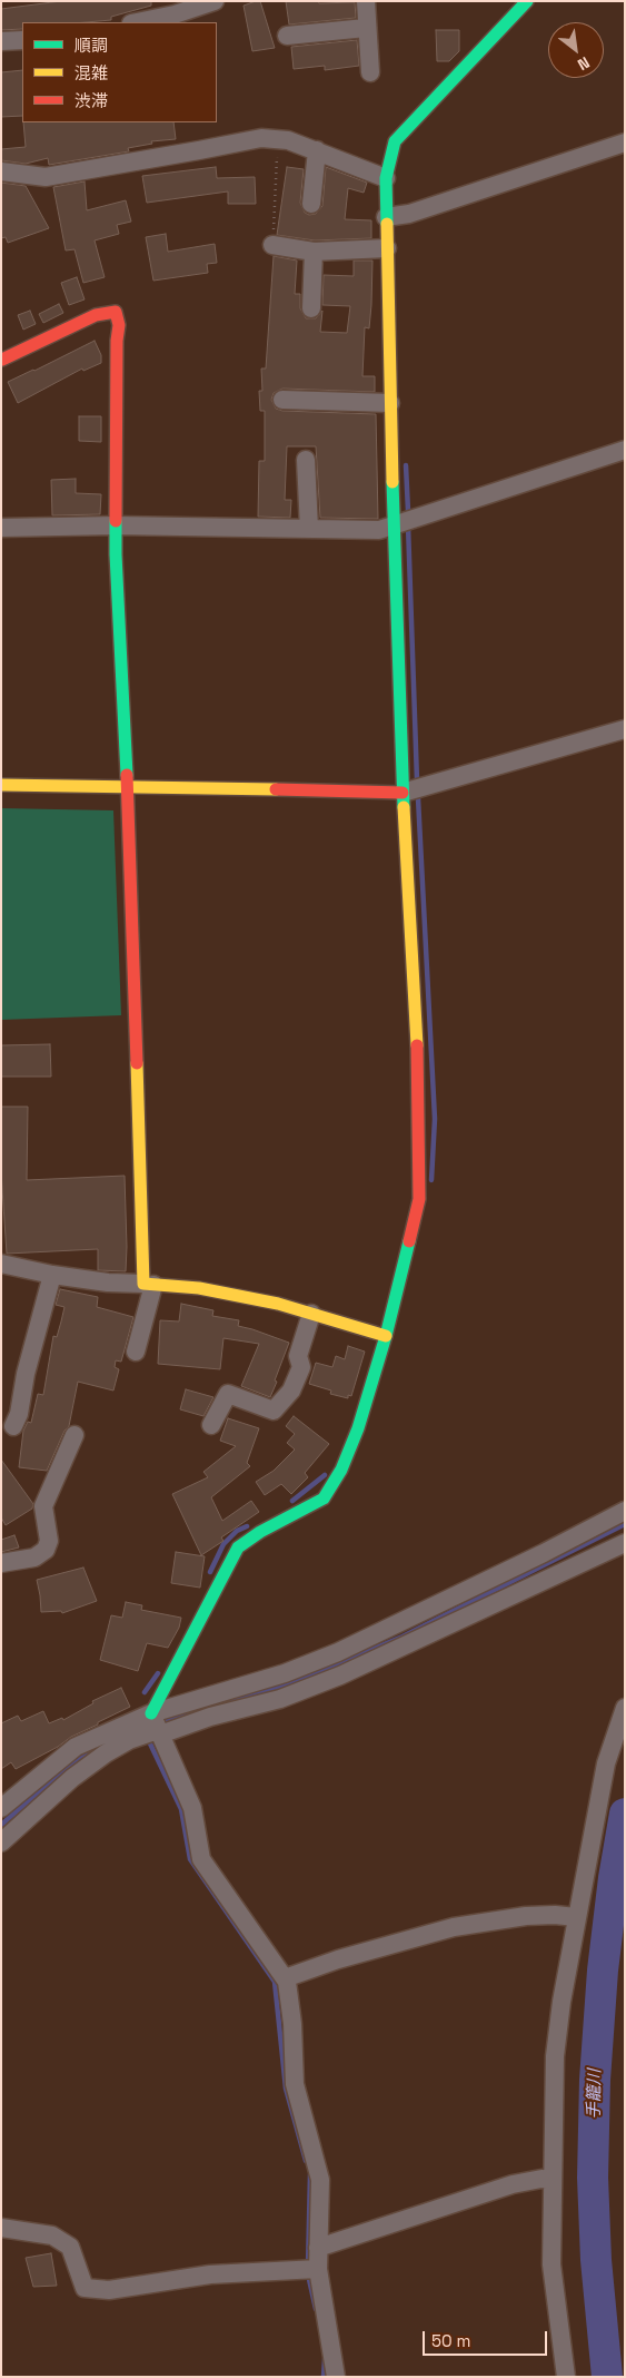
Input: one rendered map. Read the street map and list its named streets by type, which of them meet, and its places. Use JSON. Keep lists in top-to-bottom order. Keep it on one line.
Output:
{"water":["手籠川"],"legend":["順調","混雑","渋滞"],"scale_bar":"50 m","north":"bottom right"}
